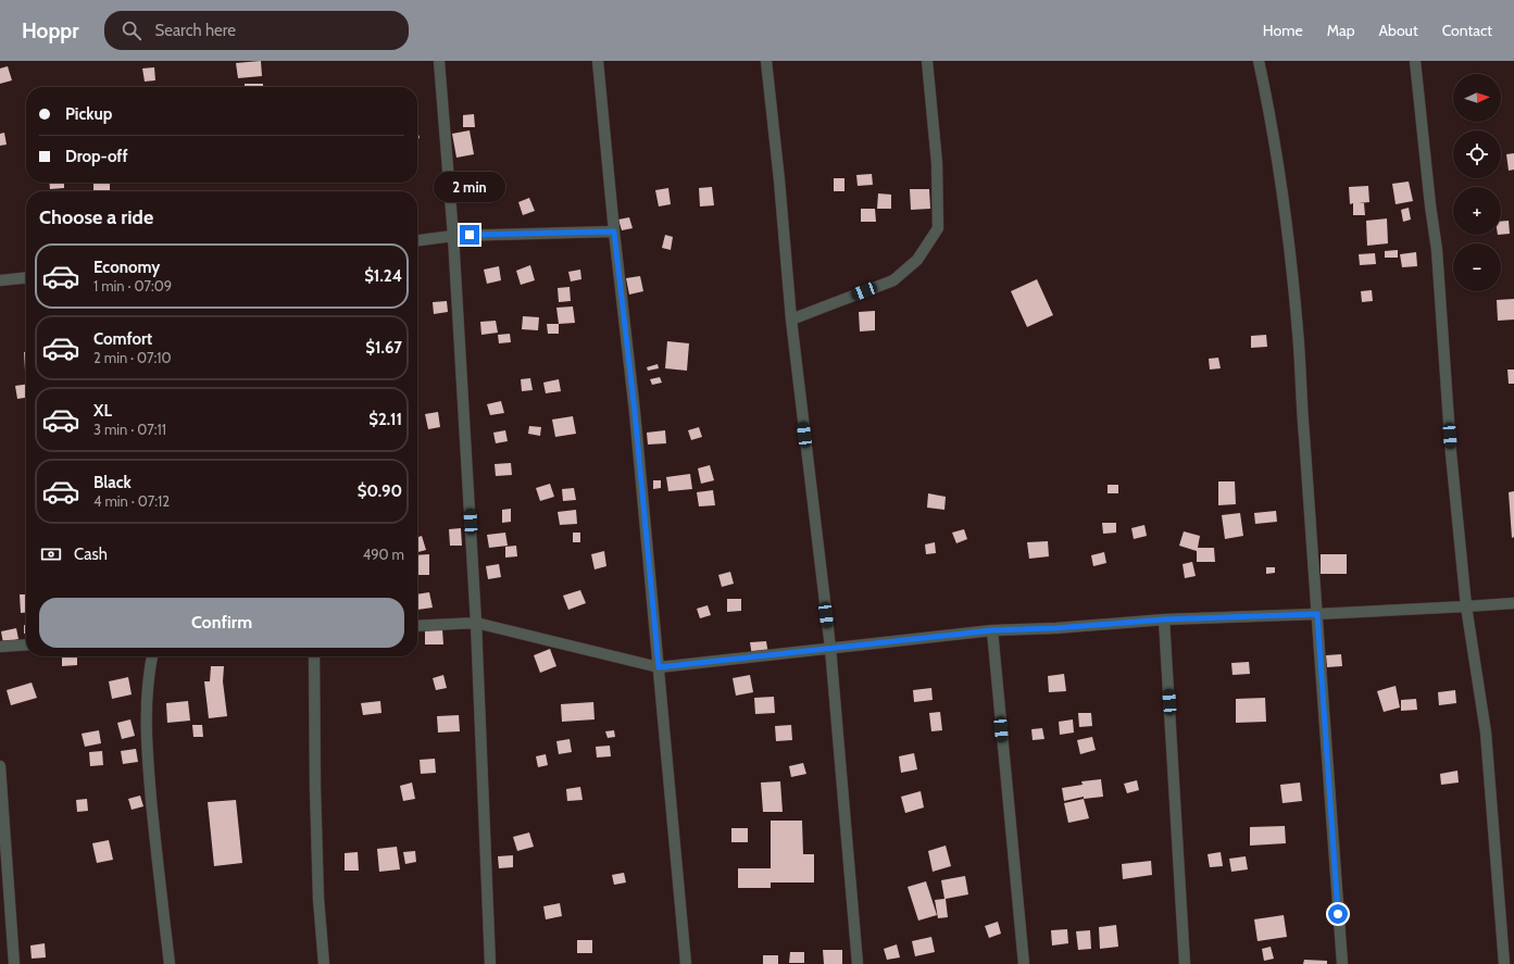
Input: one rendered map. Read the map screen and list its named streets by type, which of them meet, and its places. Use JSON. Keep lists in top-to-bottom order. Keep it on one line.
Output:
{"north":"right","page":{"header":"Hoppr","search":"Search here","nav":["Home","Map","About","Contact"],"map_buttons":["+","−"],"banner":["Pickup","Drop-off"],"bubble":"2 min","heading":"Choose a ride","list":[{"name":"Economy","note":"1 min · 07:09","value":"$1.24"},{"name":"Comfort","note":"2 min · 07:10","value":"$1.67"},{"name":"XL","note":"3 min · 07:11","value":"$2.11"},{"name":"Black","note":"4 min · 07:12","value":"$0.90"}],"pay":["Cash","490 m"],"buttons":"Confirm"}}
